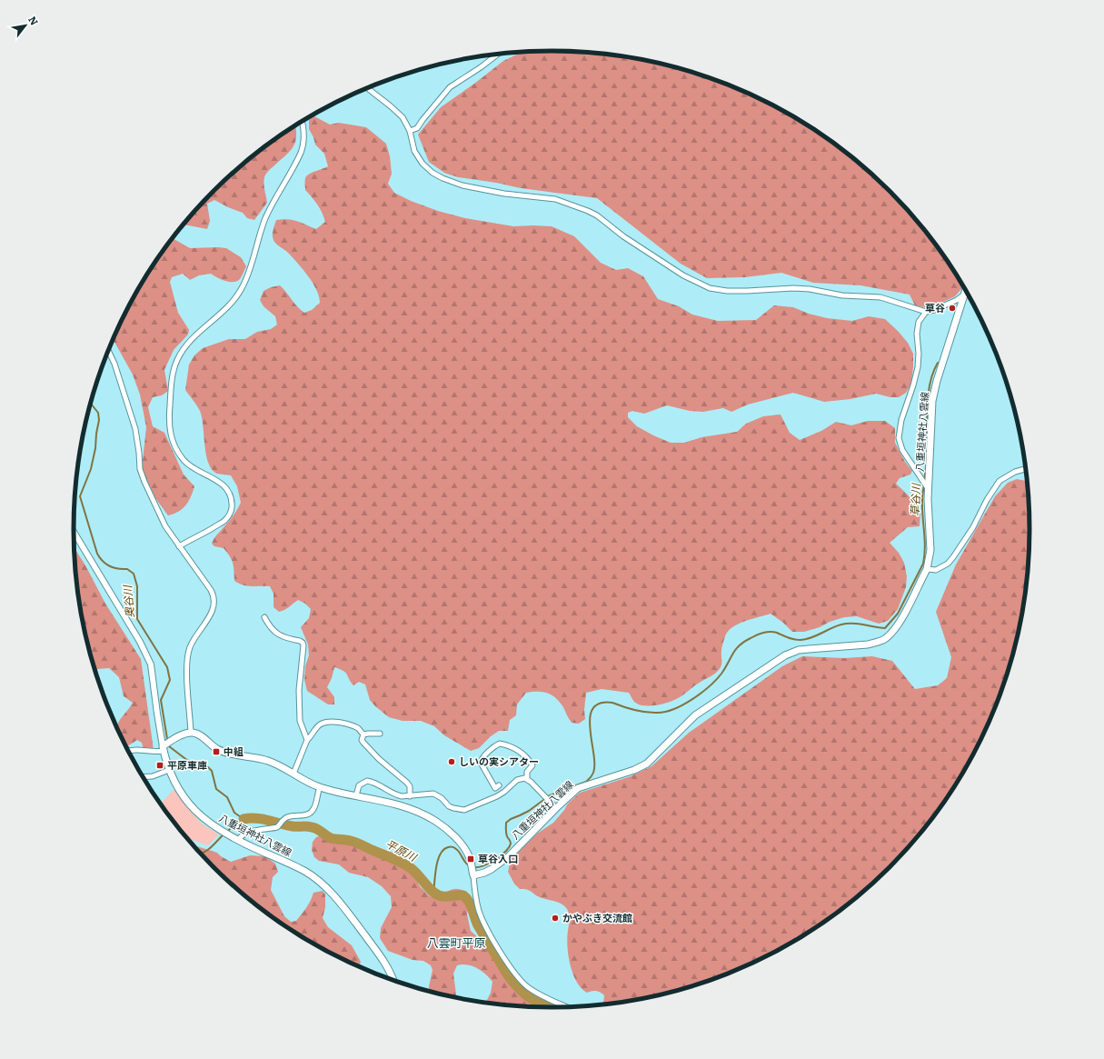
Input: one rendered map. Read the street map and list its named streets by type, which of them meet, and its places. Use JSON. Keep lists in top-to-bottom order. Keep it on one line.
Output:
{"streets":{"main road":["八重垣神社八雲線"]},"districts":["八雲町平原"],"water":["草谷川","奥谷川","平原川"],"places":{"other":["草谷","しいの実シアター","かやぶき交流館"],"transit":["中組","平原車庫","草谷入口"]},"north":"top right"}
